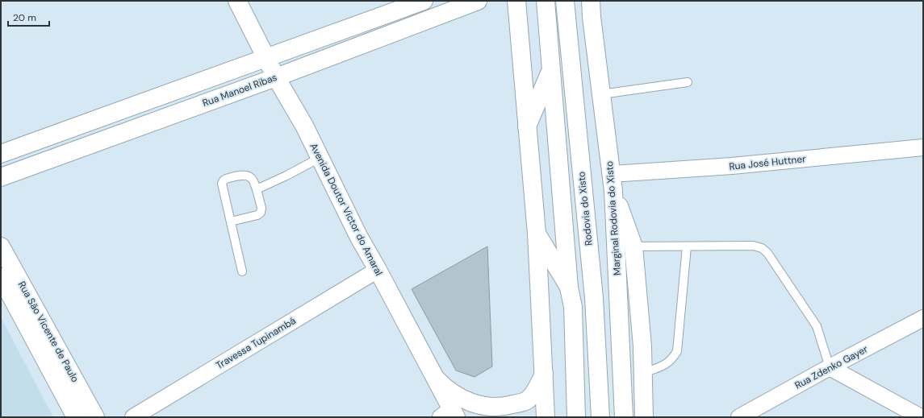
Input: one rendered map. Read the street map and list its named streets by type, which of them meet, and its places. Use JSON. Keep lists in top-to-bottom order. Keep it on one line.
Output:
{"streets":{"main road":["Rua Manoel Ribas","Rodovia do Xisto","Avenida Doutor Victor do Amaral","Marginal Rodovia do Xisto","Rua São Vicente de Paulo"],"street":["Rua José Huttner","Travessa Tupinambá","Rua Zdenko Gayer"]},"crossings":[["Rua Manoel Ribas","Avenida Doutor Victor do Amaral"],["Rua José Huttner","Marginal Rodovia do Xisto"],["Avenida Doutor Victor do Amaral","Travessa Tupinambá"]],"scale_bar":"20 m"}
